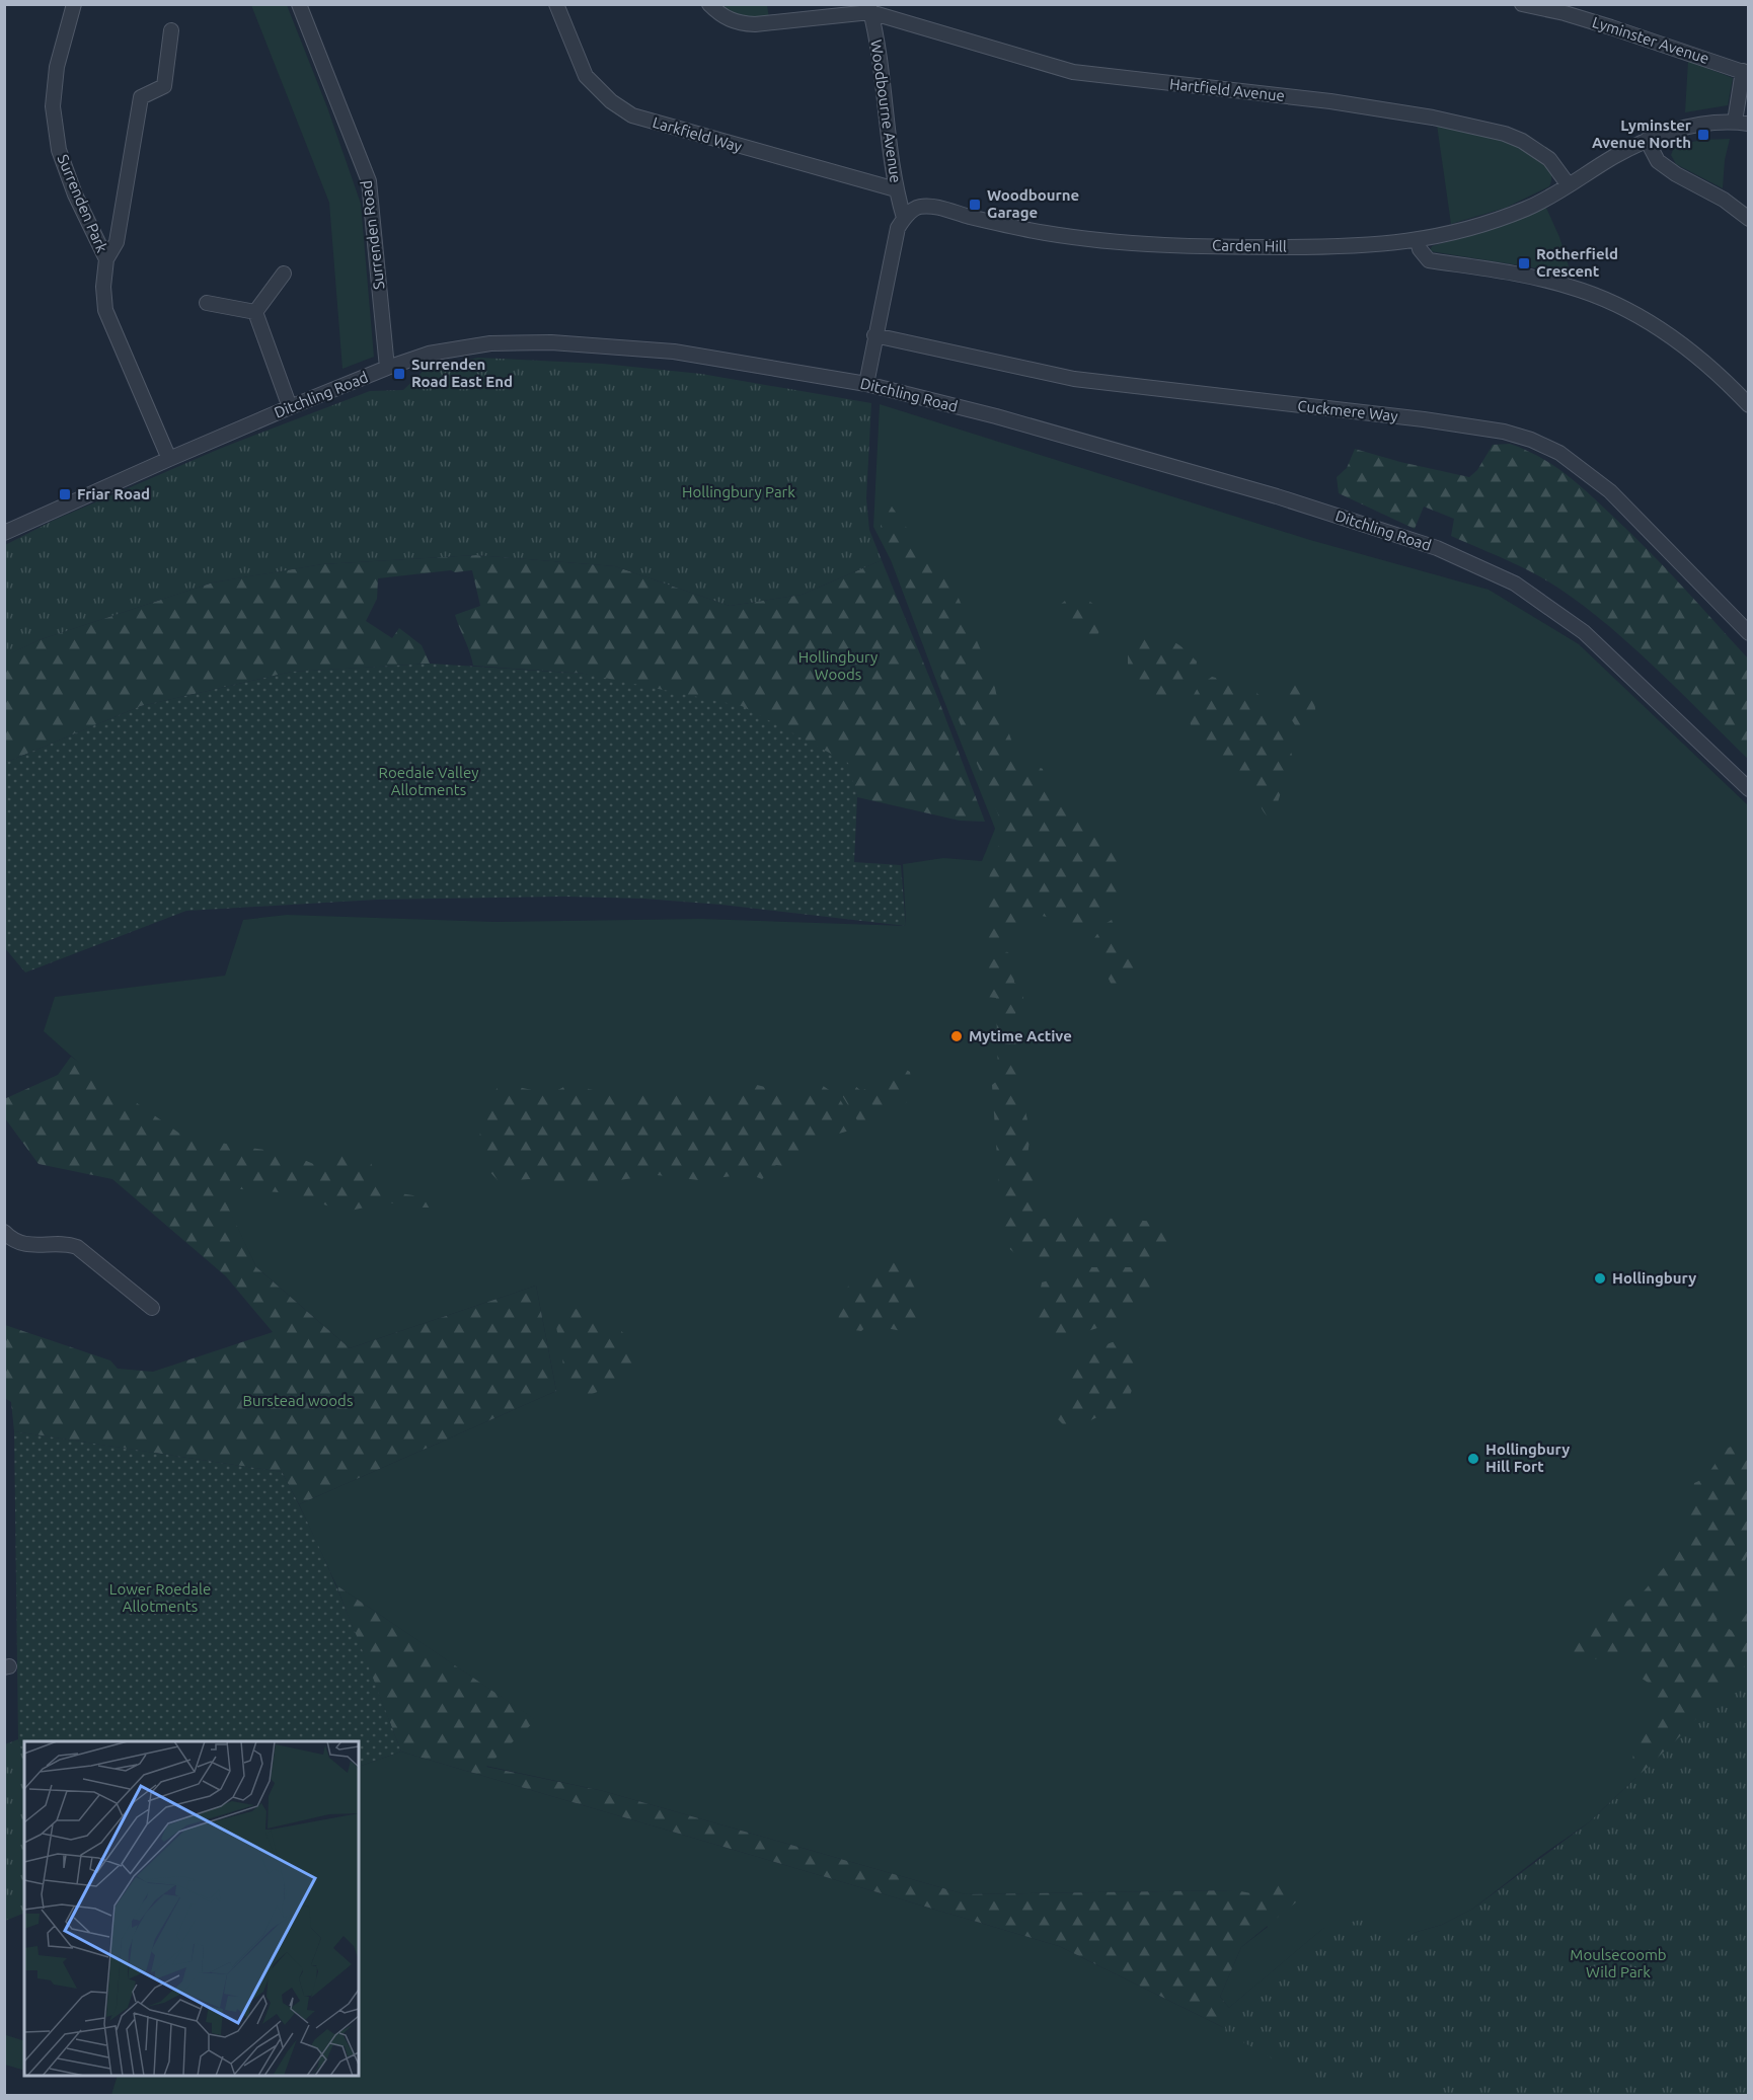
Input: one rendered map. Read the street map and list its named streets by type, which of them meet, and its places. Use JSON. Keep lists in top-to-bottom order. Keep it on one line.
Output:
{"streets":{"street":["Lyminster Avenue","Hartfield Avenue","Woodbourne Avenue","Larkfield Way","Surrenden Park","Surrenden Road","Carden Hill","Ditchling Road","Cuckmere Way"]},"crossings":[["Lyminster Avenue","Carden Hill"],["Hartfield Avenue","Woodbourne Avenue"],["Hartfield Avenue","Carden Hill"],["Woodbourne Avenue","Larkfield Way"],["Woodbourne Avenue","Carden Hill"],["Surrenden Park","Ditchling Road"],["Surrenden Road","Ditchling Road"]],"parks":["Hollingbury Park","Hollingbury Woods","Roedale Valley Allotments","Burstead woods","Lower Roedale Allotments","Moulsecoomb Wild Park"],"places":{"transit":["Lyminster Avenue North","Woodbourne Garage","Rotherfield Crescent","Surrenden Road East End","Friar Road"],"other":["Mytime Active","Hollingbury","Hollingbury Hill Fort"]}}
